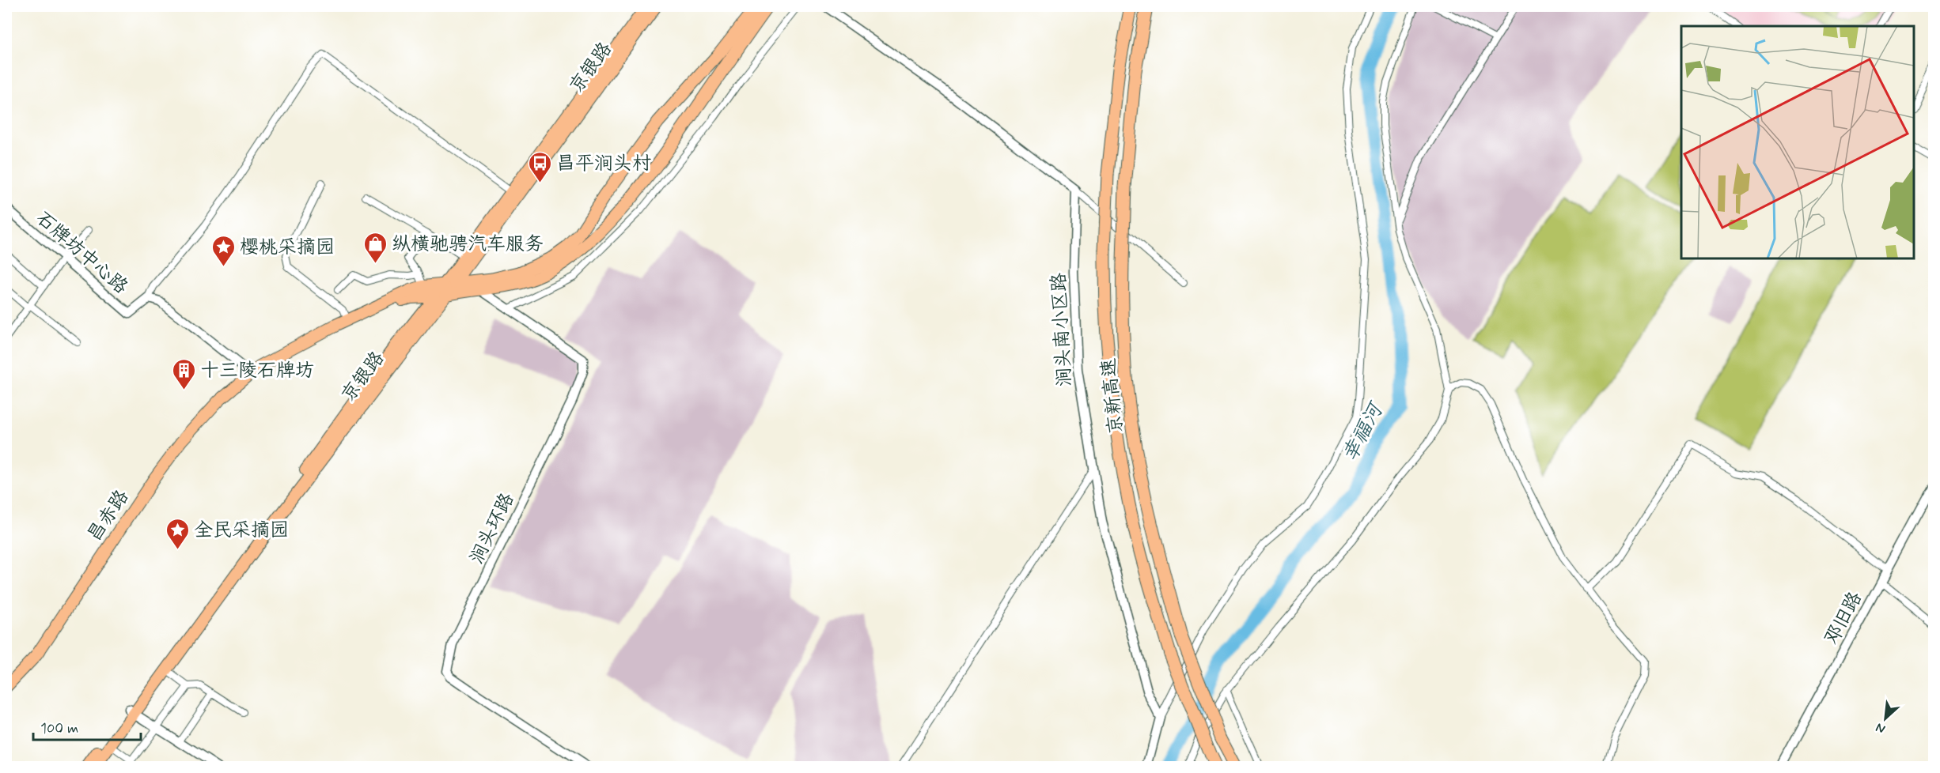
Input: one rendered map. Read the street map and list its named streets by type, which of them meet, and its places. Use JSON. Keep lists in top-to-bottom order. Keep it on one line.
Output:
{"streets":{"highway":["京新高速"],"main road":["京银路","昌赤路"],"street":["石牌坊中心路","涧头南小区路","涧头环路","邓旧路"]},"crossings":[["京银路","昌赤路"],["石牌坊中心路","昌赤路"]],"water":["幸福河"],"places":{"bus stop":["昌平涧头村"],"shop":["纵横驰骋汽车服务"],"place":["樱桃采摘园","全民采摘园"],"building":["十三陵石牌坊"]},"scale_bar":"100 m","north":"bottom left"}
